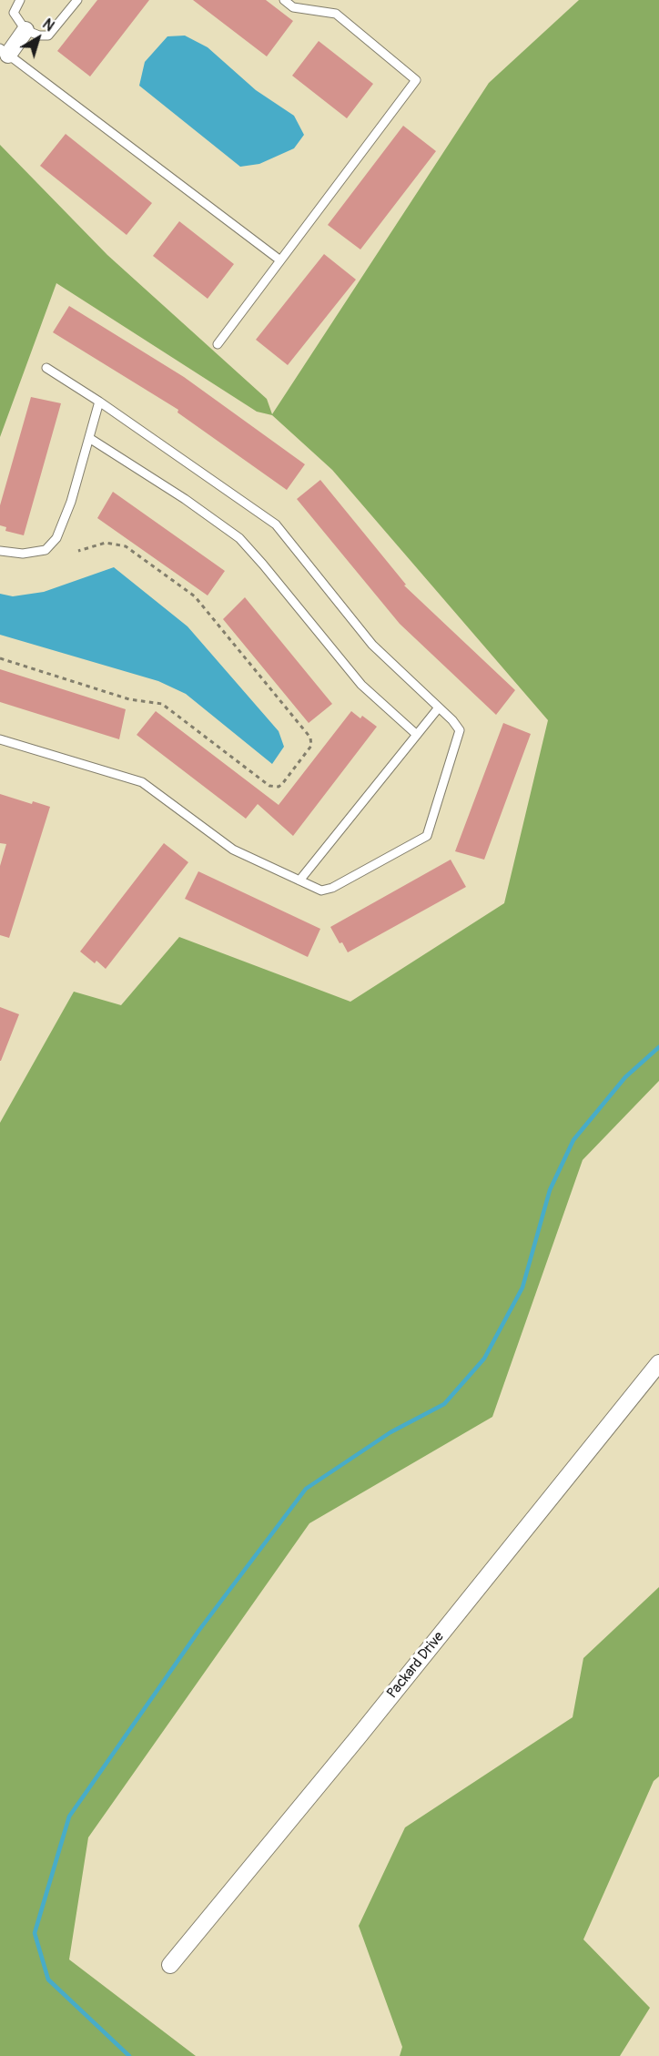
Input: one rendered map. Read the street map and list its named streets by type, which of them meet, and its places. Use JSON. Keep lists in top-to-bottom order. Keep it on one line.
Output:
{"streets":{"street":["Packard Drive"]},"north":"top right"}
